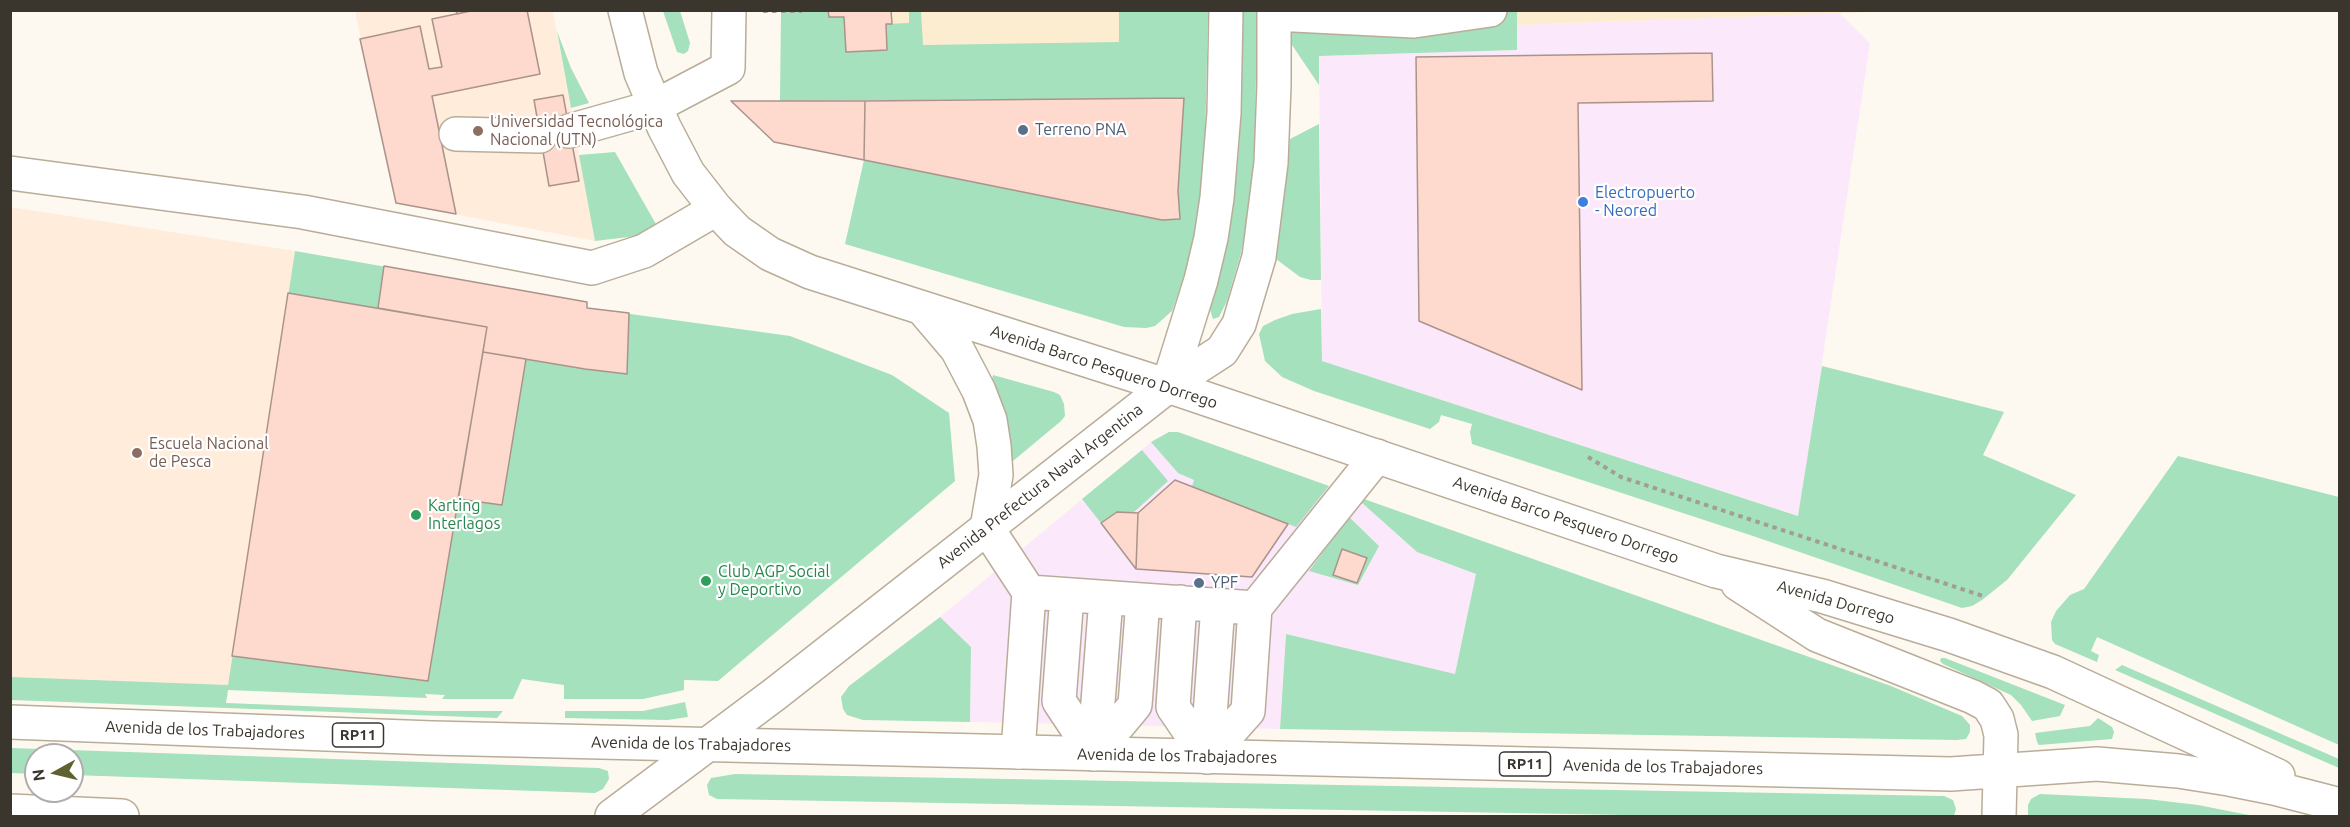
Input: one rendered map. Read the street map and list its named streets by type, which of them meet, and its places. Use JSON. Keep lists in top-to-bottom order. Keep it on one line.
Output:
{"streets":{"main road":["Avenida Barco Pesquero Dorrego","Avenida Prefectura Naval Argentina","Avenida Dorrego","Avenida de los Trabajadores","RP11"]},"crossings":[["Avenida Barco Pesquero Dorrego","Avenida Prefectura Naval Argentina"],["Avenida Barco Pesquero Dorrego","Avenida Dorrego"],["Avenida Prefectura Naval Argentina","Avenida de los Trabajadores"],["Avenida Dorrego","Avenida de los Trabajadores"]],"places":["Terreno PNA","Universidad Tecnológica Nacional (UTN)","Electropuerto - Neored","Escuela Nacional de Pesca","Karting Interlagos","Club AGP Social y Deportivo","YPF"],"north":"left"}
